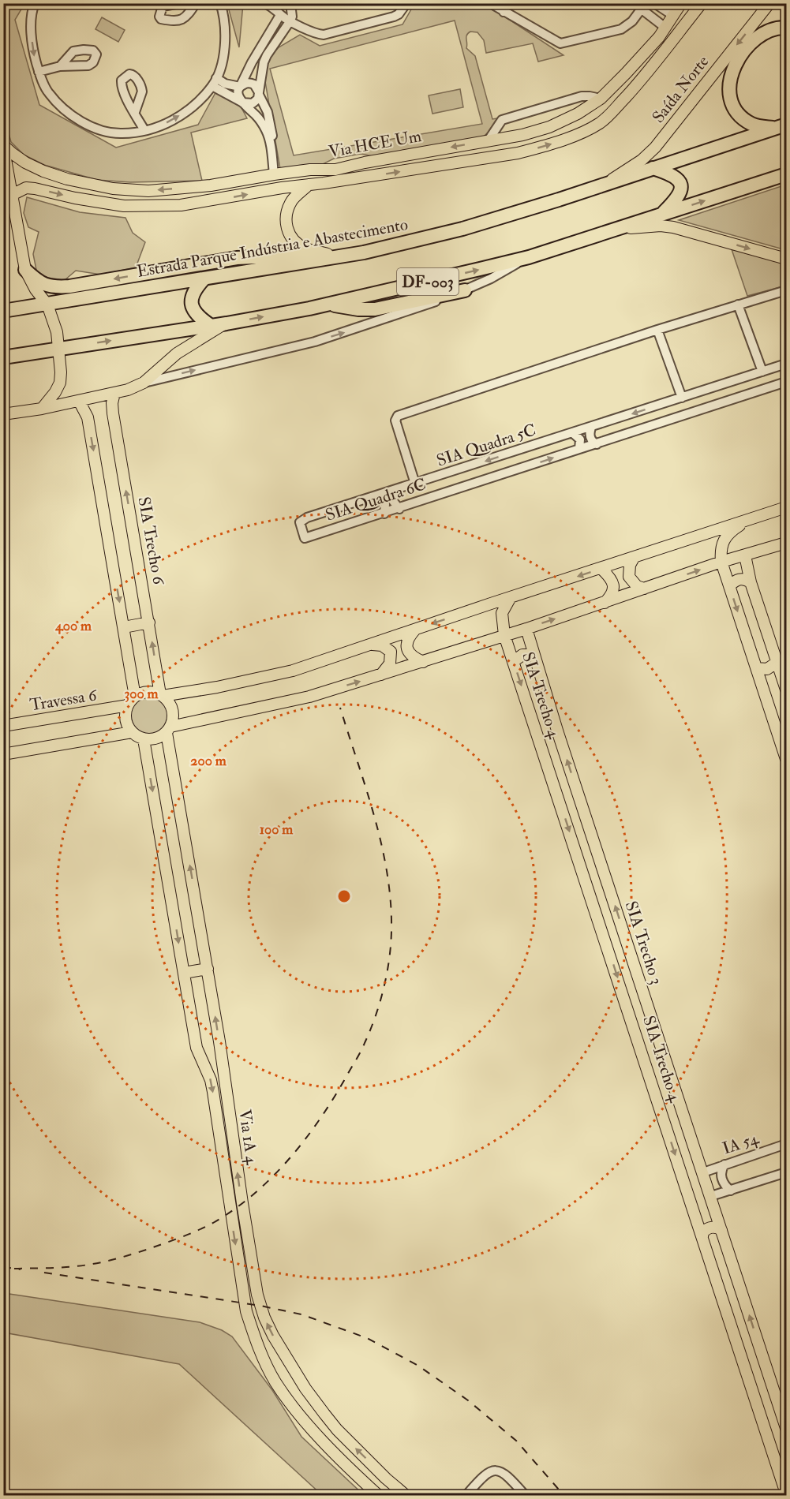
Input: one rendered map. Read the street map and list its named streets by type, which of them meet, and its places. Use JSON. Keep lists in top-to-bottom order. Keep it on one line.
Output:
{"streets":{"highway":["Estrada Parque Indústria e Abastecimento","DF-003"],"main road":["Saída Norte","Via HCE Um","SIA Trecho 6","SIA Trecho 4","Travessa 6","SIA Trecho 3","Via 1A 4"],"street":["SIA Quadra 5C","SIA Quadra 6C","IA 54"]},"crossings":[["Saída Norte","Estrada Parque Indústria e Abastecimento"],["Via HCE Um","Estrada Parque Indústria e Abastecimento"],["SIA Quadra 5C","SIA Quadra 6C"],["SIA Trecho 6","Travessa 6"],["SIA Trecho 6","Via 1A 4"],["Travessa 6","Via 1A 4"],["SIA Trecho 3","IA 54"]],"one_way":["SIA Quadra 5C","SIA Quadra 6C","SIA Trecho 4","SIA Trecho 3"],"rings":["400 m","300 m","200 m","100 m"]}
